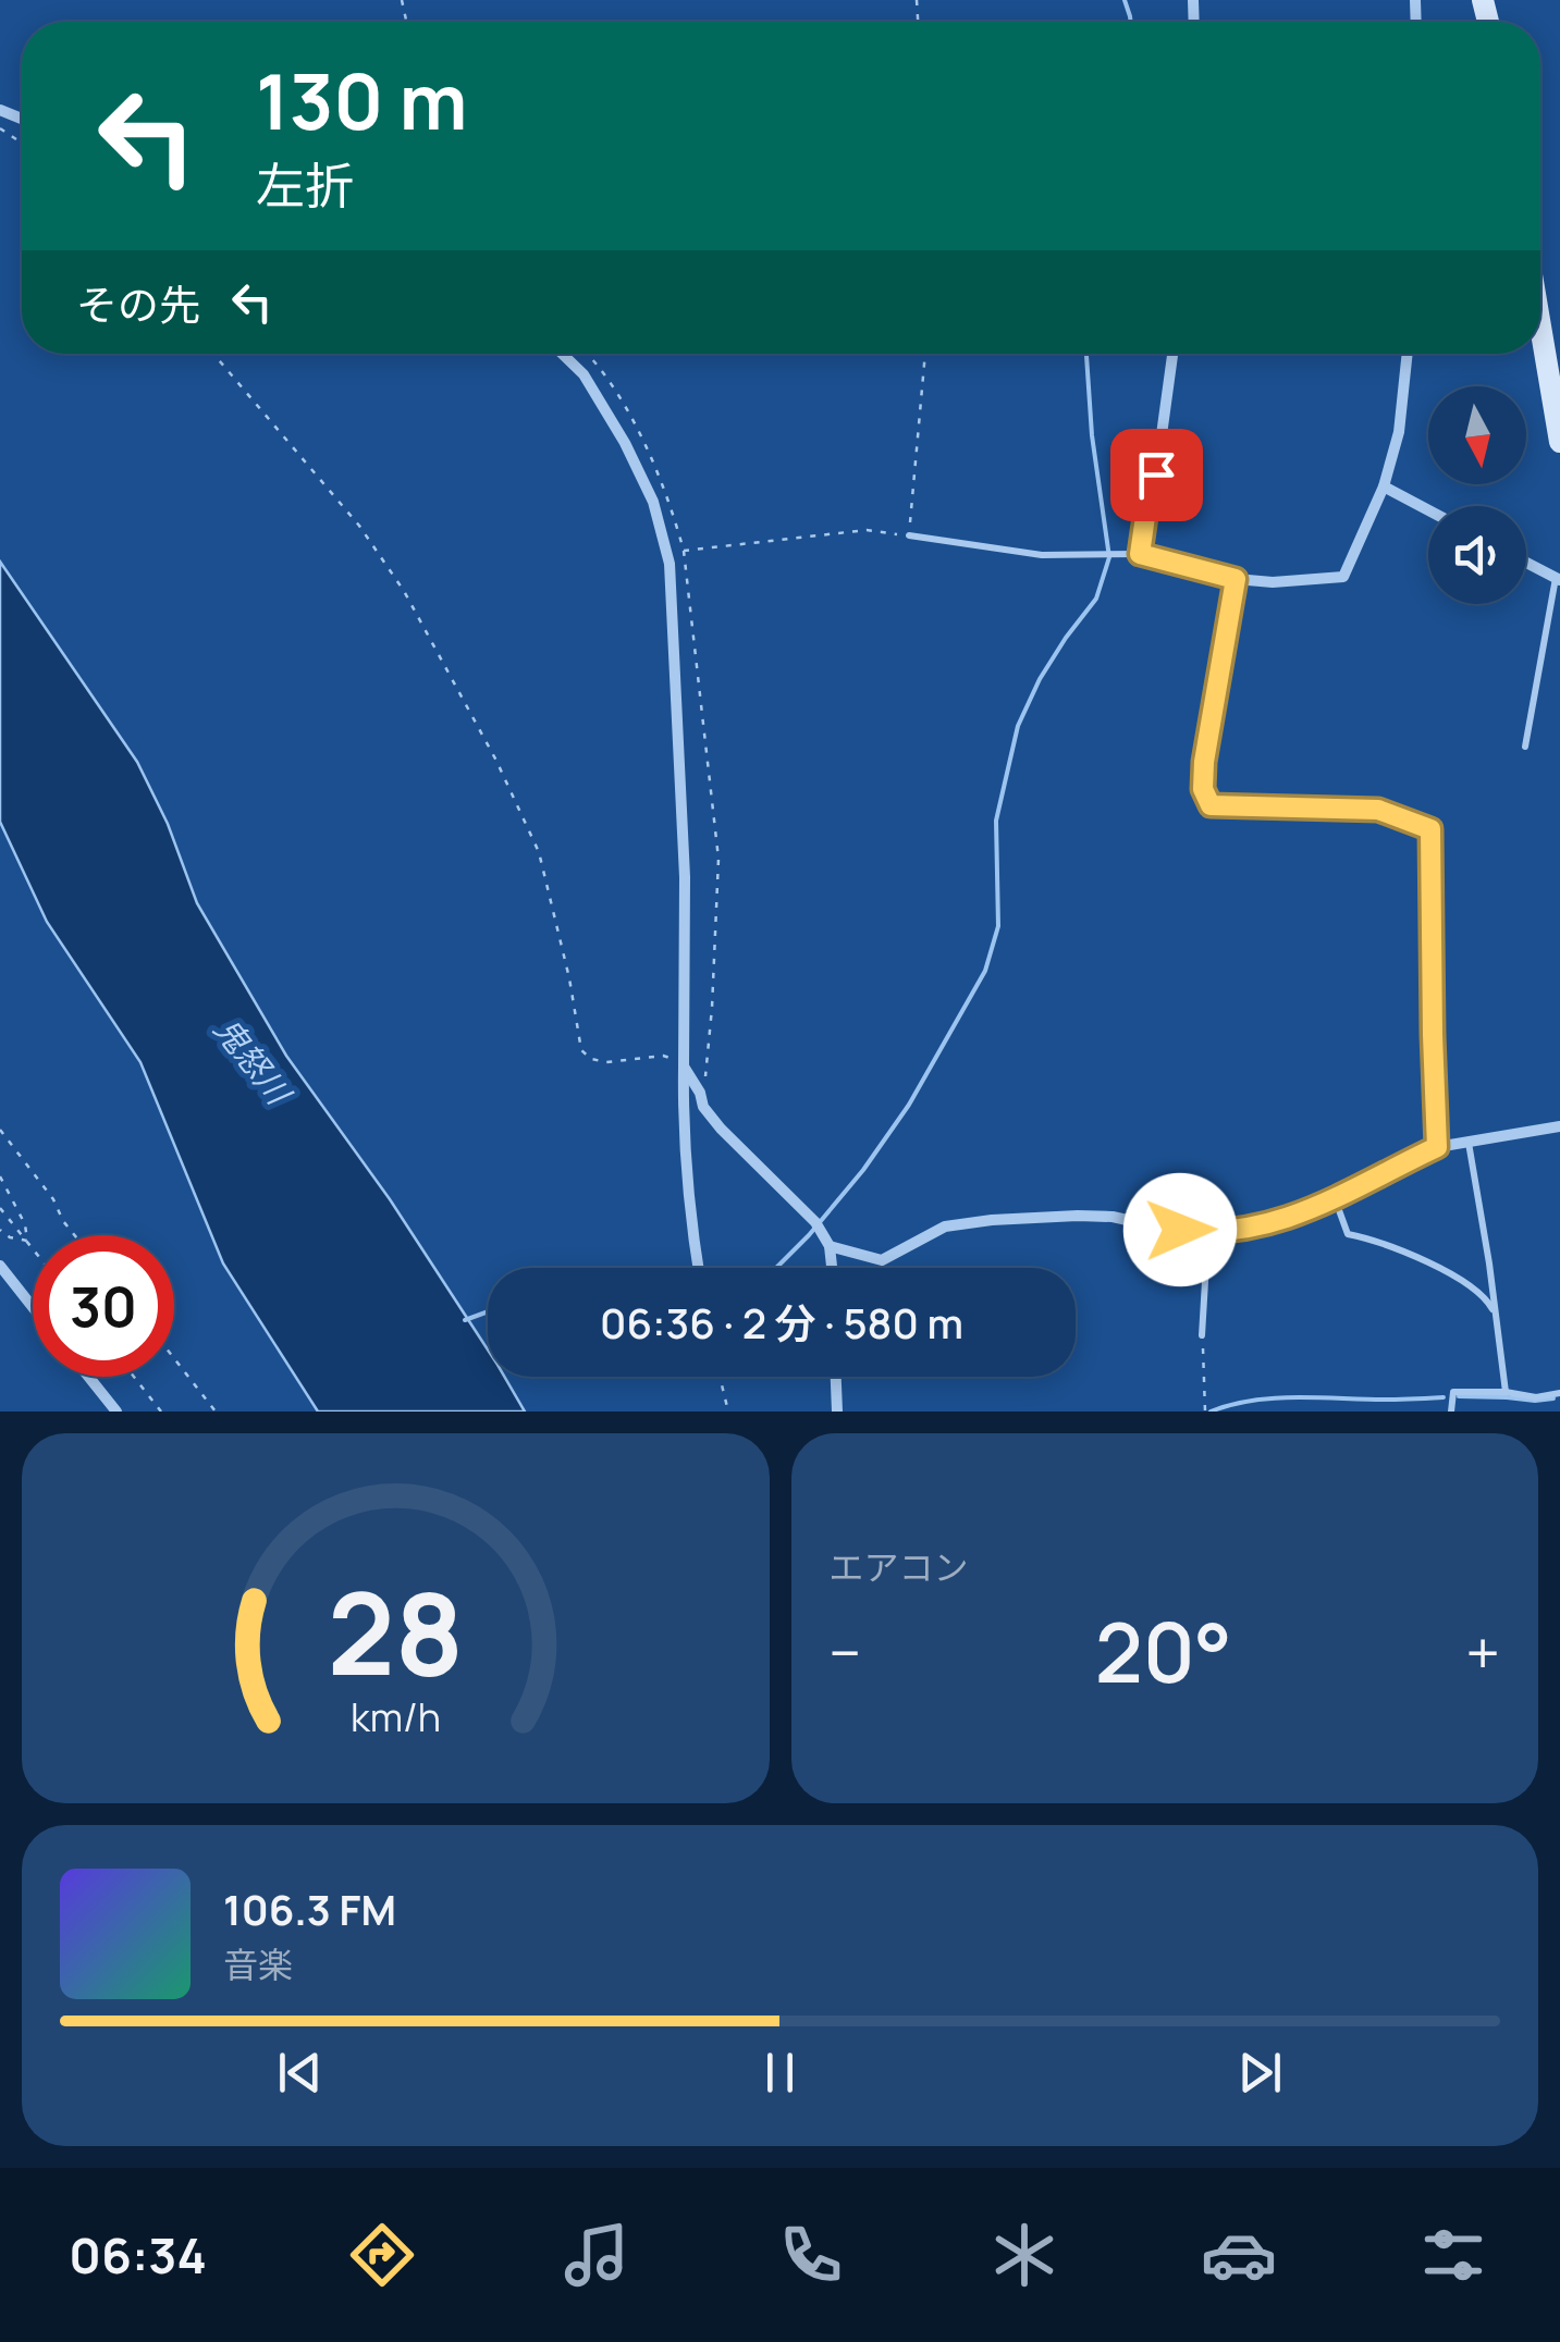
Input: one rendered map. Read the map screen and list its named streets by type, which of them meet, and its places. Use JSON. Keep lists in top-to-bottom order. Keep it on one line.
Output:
{"water":["鬼怒川"],"north":"bottom","page":{"turn":["130 m","左折"],"then":"その先","limit":"30","trip":"06:36 · 2 分 · 580 m","tile":"エアコン","heat":["−","20°","+"],"song":["106.3 FM","音楽"],"tabs":"06:34","gauge":["28","km/h"]}}
